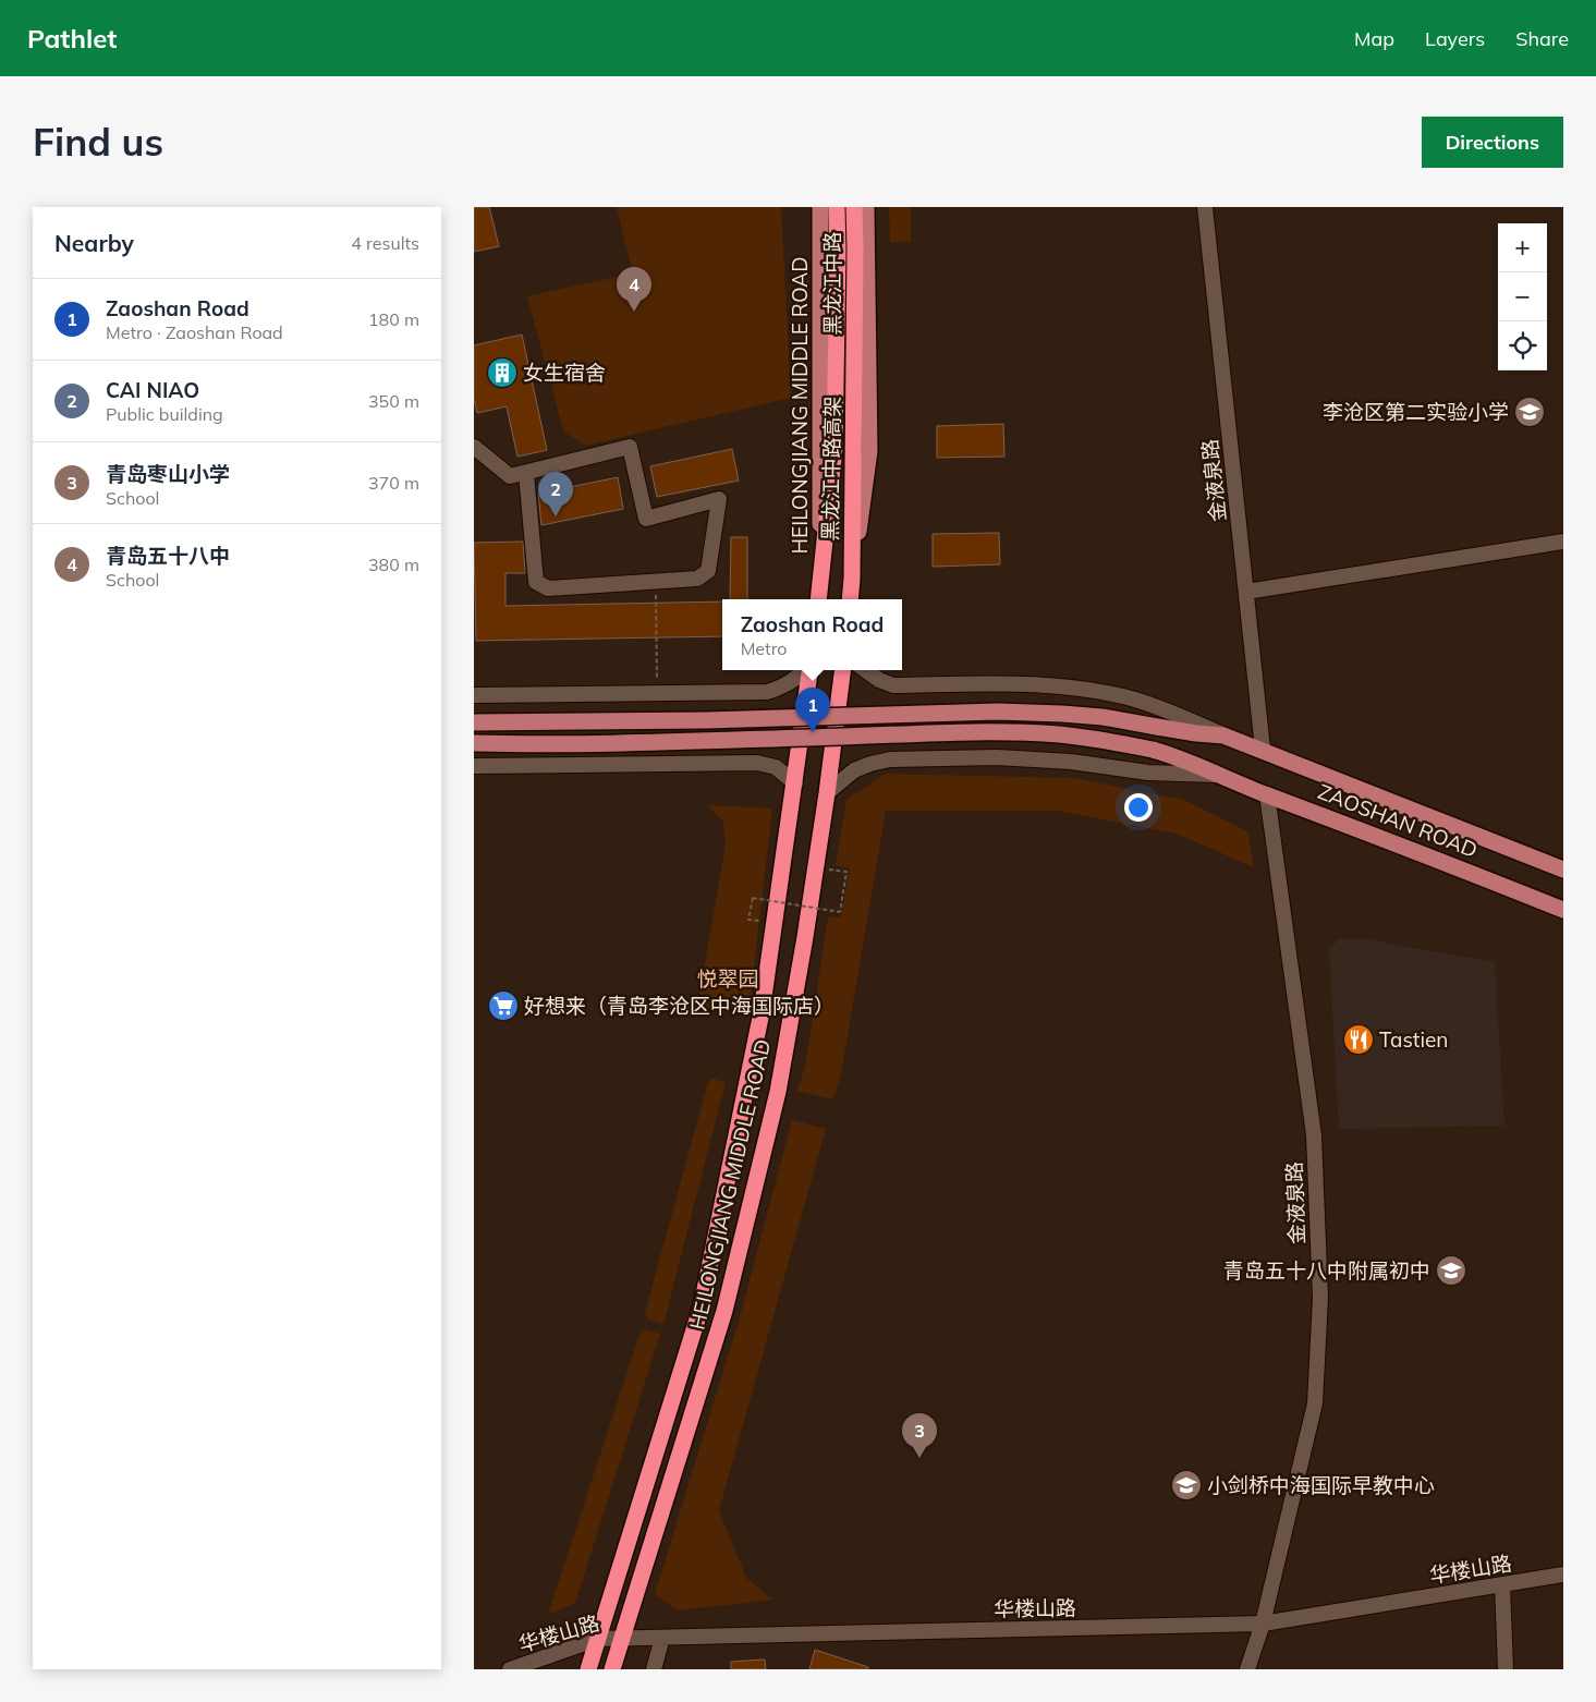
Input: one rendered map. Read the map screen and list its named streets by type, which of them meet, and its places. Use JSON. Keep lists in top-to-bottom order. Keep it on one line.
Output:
{"streets":{"highway":["黑龙江中路","HEILONGJIANG MIDDLE ROAD","黑龙江中路高架"],"main road":["ZAOSHAN ROAD"],"street":["金液泉路","华楼山路"]},"crossings":[["黑龙江中路","黑龙江中路高架"],["HEILONGJIANG MIDDLE ROAD","黑龙江中路高架"],["HEILONGJIANG MIDDLE ROAD","ZAOSHAN ROAD"],["HEILONGJIANG MIDDLE ROAD","华楼山路"],["金液泉路","ZAOSHAN ROAD"],["金液泉路","华楼山路"]],"parks":["悦翠园"],"places":{"building":["女生宿舍"],"school or university":["李沧区第二实验小学","青岛五十八中附属初中","小剑桥中海国际早教中心"],"supermarket":["好想来（青岛李沧区中海国际店）"],"restaurant":["Tastien"]},"page":{"header":"Pathlet","nav":["Map","Layers","Share"],"buttons":"Directions","title":"Find us","heading":["Nearby","4 results"],"map_buttons":["+","−"],"pins":["4","2","1","3"],"list":[{"mark":"1","name":"Zaoshan Road","note":"Metro · Zaoshan Road","value":"180 m"},{"mark":"2","name":"CAI NIAO","note":"Public building","value":"350 m"},{"mark":"3","name":"青岛枣山小学","note":"School","value":"370 m"},{"mark":"4","name":"青岛五十八中","note":"School","value":"380 m"}],"popup":["Zaoshan Road","Metro"]}}
